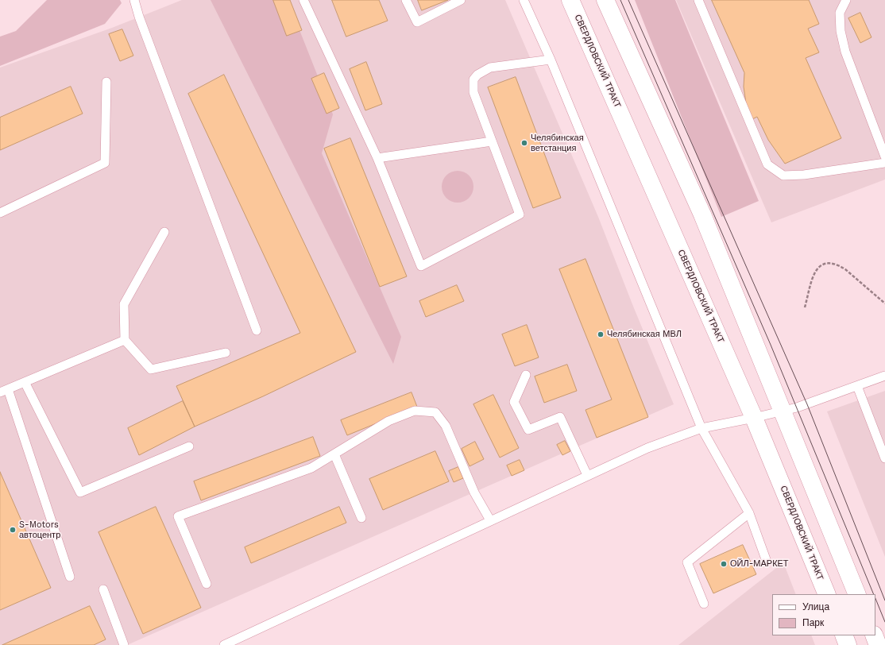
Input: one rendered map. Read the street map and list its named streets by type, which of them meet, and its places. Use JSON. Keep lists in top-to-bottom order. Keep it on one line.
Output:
{"streets":{"main road":["СВЕРДЛОВСКИЙ ТРАКТ"]},"places":["Челябинская ветстанция","Челябинская МВЛ","S-Motors автоцентр","ОЙЛ-МАРКЕТ"],"legend":["Улица","Парк"]}
